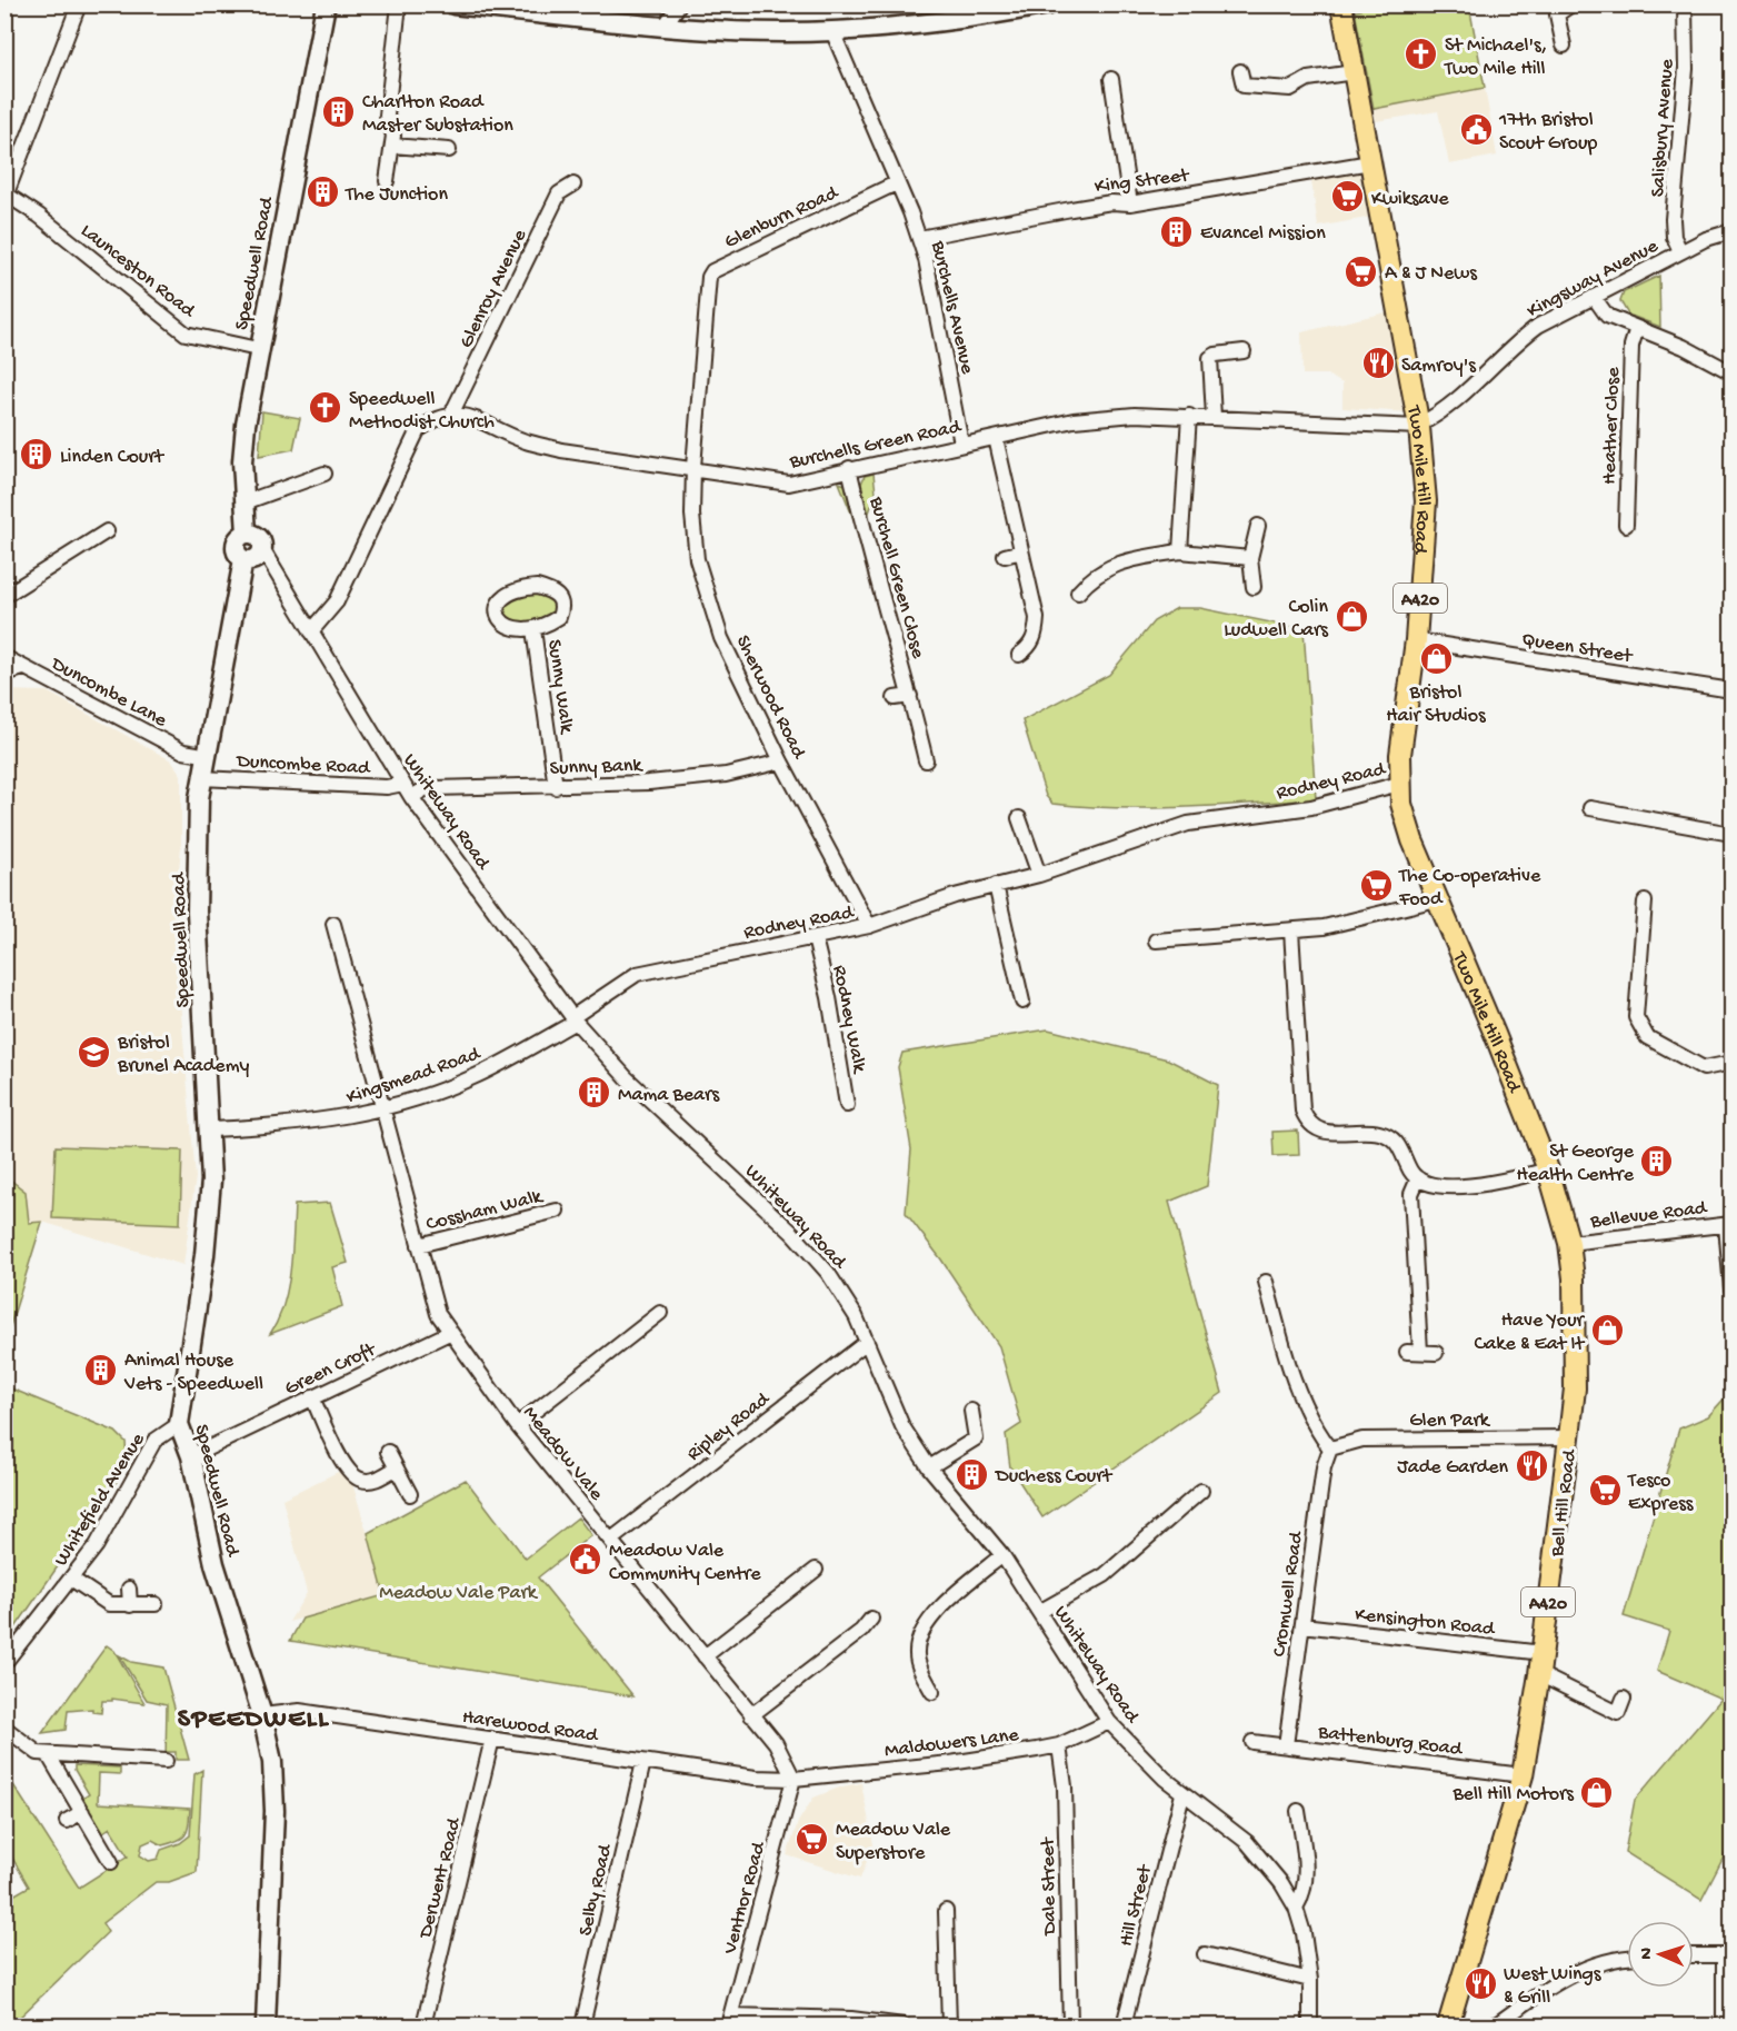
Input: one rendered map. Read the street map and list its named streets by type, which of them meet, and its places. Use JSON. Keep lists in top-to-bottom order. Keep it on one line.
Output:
{"streets":{"main road":["Two Mile Hill Road","A420","Bell Hill Road"],"street":["Salisbury Avenue","King Street","Glenburn Road","Speedwell Road","Launceston Road","Kingsway Avenue","Glenroy Avenue","Burchells Avenue","Heather Close","Burchells Green Road","Burchell Green Close","Queen Street","Sunny Walk","Duncombe Lane","Sherwood Road","Duncombe Road","Sunny Bank","Rodney Road","Whiteway Road","Rodney Walk","Kingsmead Road","Cossham Walk","Bellevue Road","Green Croft","Glen Park","Ripley Road","Meadow Vale","Whitefield Avenue","Cromwell Road","Kensington Road","Harewood Road","Battenburg Road","Maldowers Lane","Derwent Road","Dale Street","Selby Road","Ventnor Road","Hill Street"]},"crossings":[["Salisbury Avenue","Kingsway Avenue"],["King Street","Burchells Avenue"],["King Street","Two Mile Hill Road"],["Glenburn Road","Burchells Avenue"],["Glenburn Road","Burchells Green Road"],["Glenburn Road","Sherwood Road"],["Speedwell Road","Launceston Road"],["Speedwell Road","Duncombe Lane"],["Speedwell Road","Duncombe Road"],["Speedwell Road","Whiteway Road"],["Speedwell Road","Kingsmead Road"],["Speedwell Road","Green Croft"],["Speedwell Road","Whitefield Avenue"],["Speedwell Road","Harewood Road"],["Kingsway Avenue","Burchells Green Road"],["Kingsway Avenue","Two Mile Hill Road"],["Glenroy Avenue","Burchells Green Road"],["Burchells Avenue","Burchells Green Road"],["Burchells Green Road","Two Mile Hill Road"],["Burchells Green Road","Burchell Green Close"],["Burchells Green Road","Sherwood Road"],["Two Mile Hill Road","Queen Street"],["Two Mile Hill Road","Rodney Road"],["Two Mile Hill Road","Bell Hill Road"],["Sunny Walk","Sunny Bank"],["Sherwood Road","Sunny Bank"],["Sherwood Road","Rodney Road"],["Duncombe Road","Whiteway Road"],["Sunny Bank","Whiteway Road"],["Rodney Road","Whiteway Road"],["Rodney Road","Rodney Walk"],["Rodney Road","Kingsmead Road"],["Whiteway Road","Kingsmead Road"],["Whiteway Road","Ripley Road"],["Whiteway Road","Maldowers Lane"],["Whiteway Road","Hill Street"],["Kingsmead Road","Meadow Vale"],["Cossham Walk","Meadow Vale"],["Bellevue Road","Bell Hill Road"],["Green Croft","Meadow Vale"],["Glen Park","Bell Hill Road"],["Glen Park","Cromwell Road"],["Ripley Road","Meadow Vale"],["Meadow Vale","Harewood Road"],["Meadow Vale","Maldowers Lane"],["Meadow Vale","Ventnor Road"],["Bell Hill Road","Kensington Road"],["Bell Hill Road","Battenburg Road"],["Cromwell Road","Kensington Road"],["Cromwell Road","Battenburg Road"],["Harewood Road","Maldowers Lane"],["Harewood Road","Derwent Road"],["Harewood Road","Selby Road"],["Harewood Road","Ventnor Road"],["Maldowers Lane","Dale Street"],["Maldowers Lane","Ventnor Road"]],"districts":["SPEEDWELL"],"parks":["Meadow Vale Park"],"places":{"church":["St Michael's, Two Mile Hill","Speedwell Methodist Church"],"building":["Charlton Road Master Substation","The Junction","Evancel Mission","Linden Court","Mama Bears","St George Health Centre","Animal House Vets - Speedwell","Duchess Court"],"public building":["17th Bristol Scout Group","Meadow Vale Community Centre"],"supermarket":["Kwiksave","A & J News","The Co-operative Food","Tesco Express","Meadow Vale Superstore"],"restaurant":["Samroy's","Jade Garden","West Wings & Grill"],"shop":["Colin Ludwell Cars","Bristol Hair Studios","Have Your Cake & Eat It","Bell Hill Motors"],"school or university":["Bristol Brunel Academy"]},"north":"left"}
